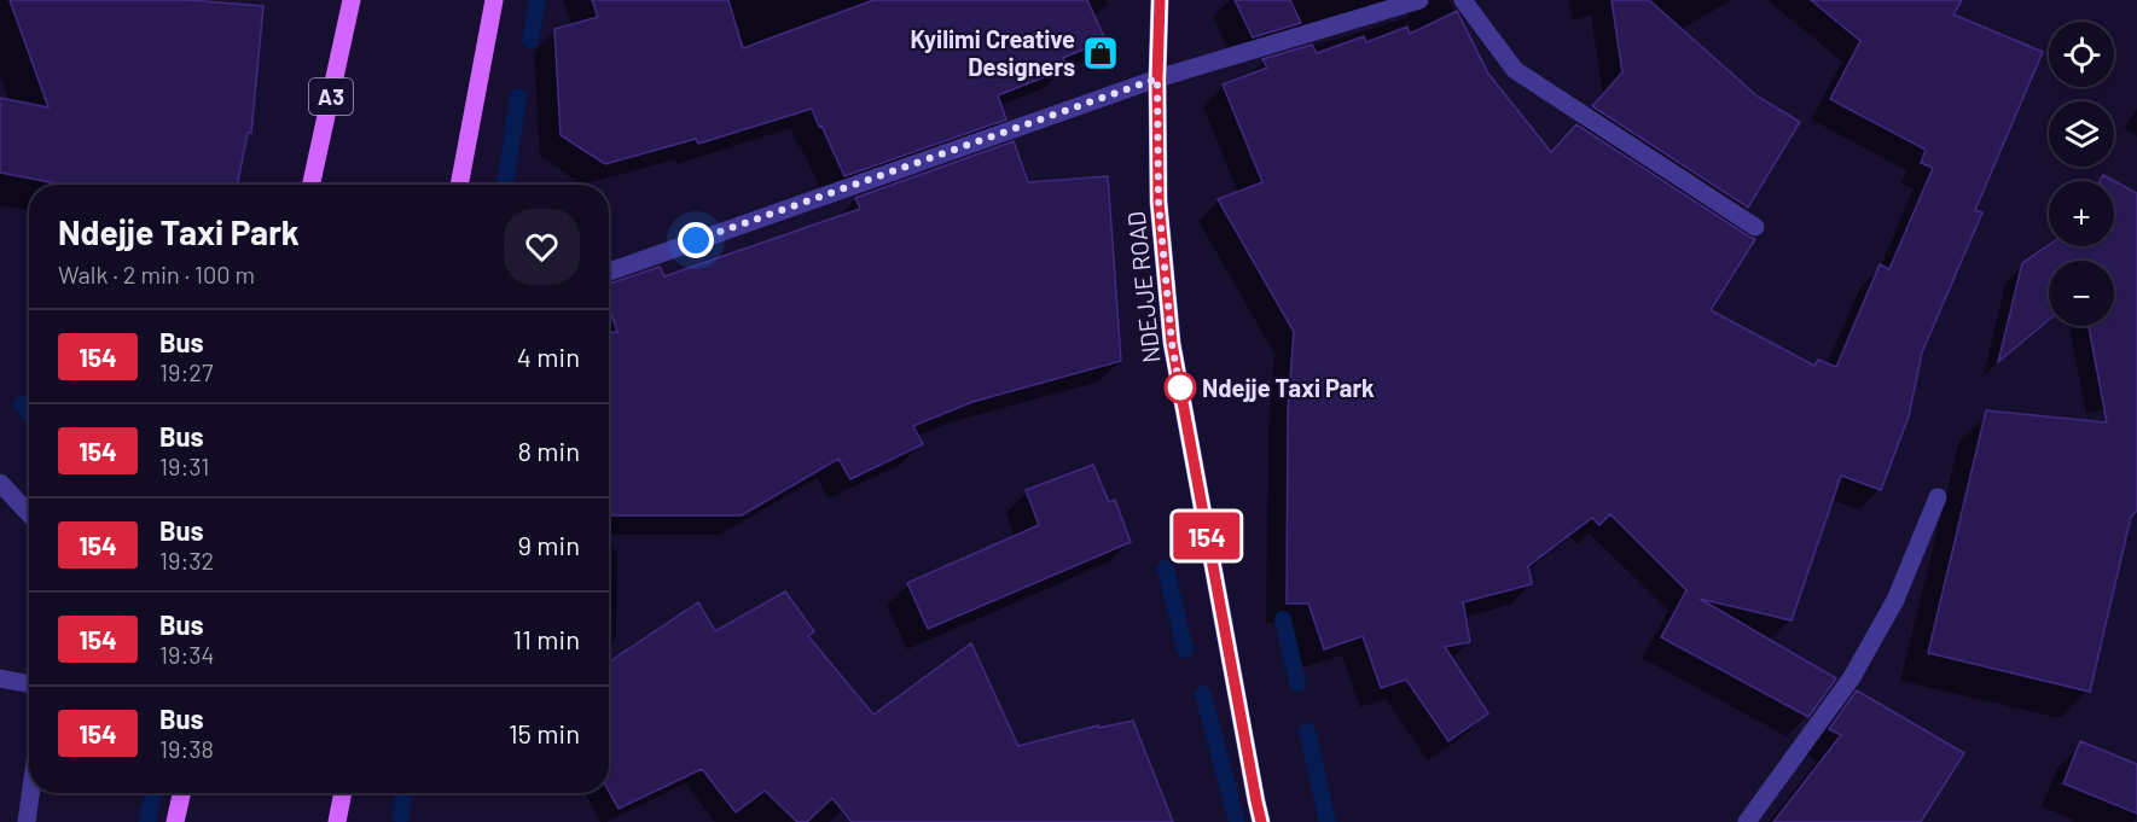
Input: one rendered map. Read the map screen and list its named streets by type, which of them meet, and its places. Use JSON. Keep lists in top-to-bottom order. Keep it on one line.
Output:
{"streets":{"main road":["A3"],"street":["NDEJJE ROAD"]},"places":{"shop":["Kyilimi Creative Designers"],"other":["Ndejje Taxi Park"]},"lines":["bus line 154"],"page":{"on_map":"154","map_buttons":["+","−"],"heading":["Ndejje Taxi Park","Walk · 2 min · 100 m"],"list":[{"mark":"154","name":"Bus","note":"19:27","value":"4 min"},{"mark":"154","name":"Bus","note":"19:31","value":"8 min"},{"mark":"154","name":"Bus","note":"19:32","value":"9 min"},{"mark":"154","name":"Bus","note":"19:34","value":"11 min"},{"mark":"154","name":"Bus","note":"19:38","value":"15 min"}]}}
